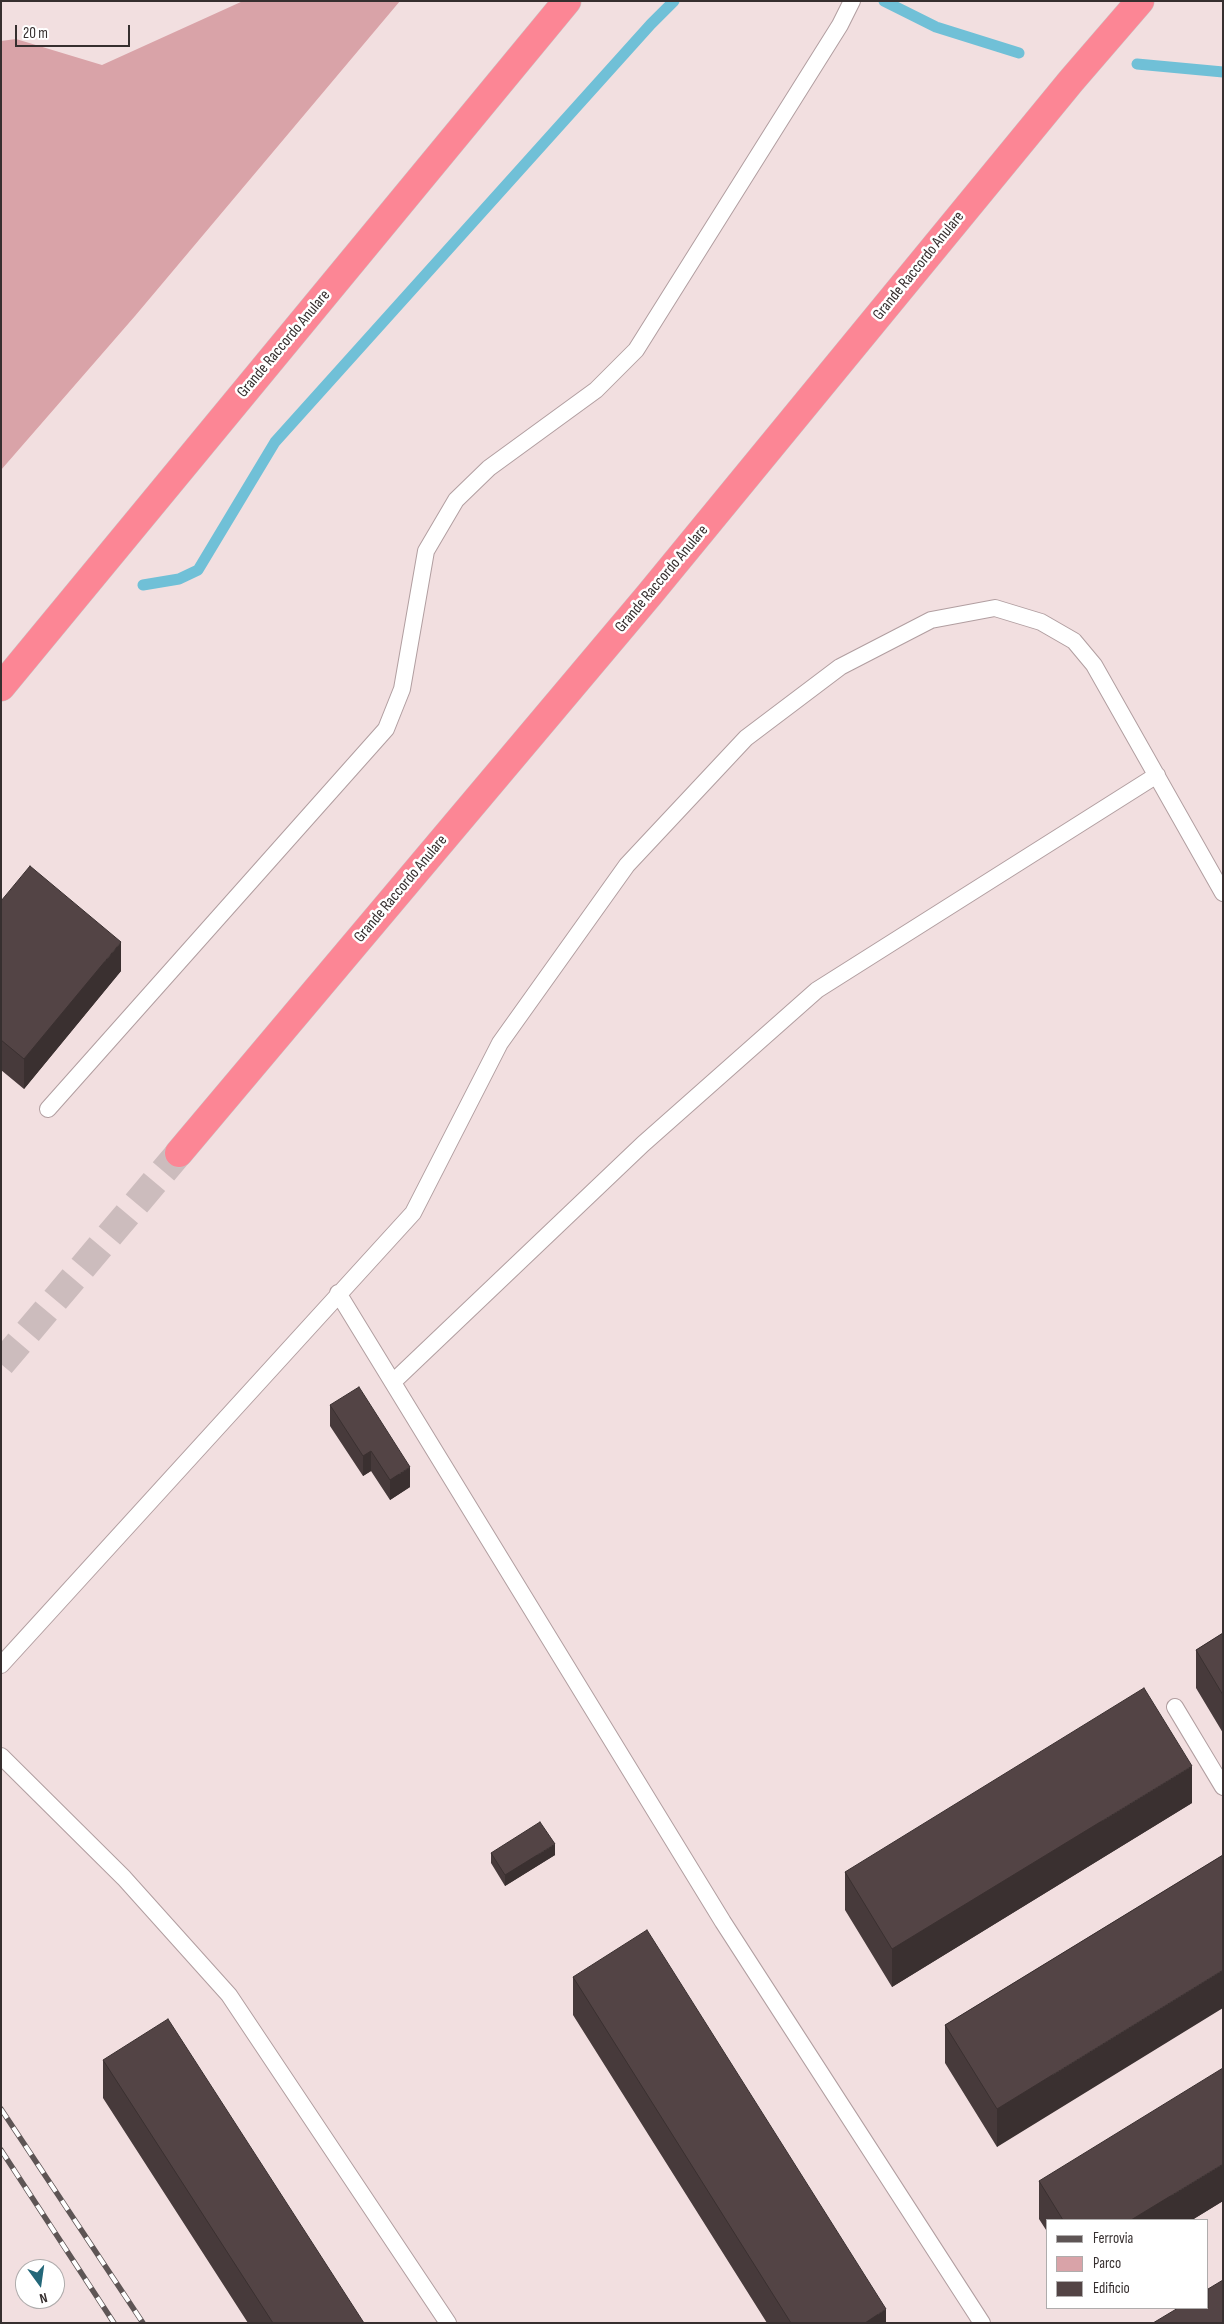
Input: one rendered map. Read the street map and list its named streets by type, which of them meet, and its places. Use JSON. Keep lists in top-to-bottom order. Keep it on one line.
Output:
{"streets":{"highway":["Grande Raccordo Anulare"]},"legend":["Ferrovia","Parco","Edificio"],"scale_bar":"20 m","north":"bottom"}
